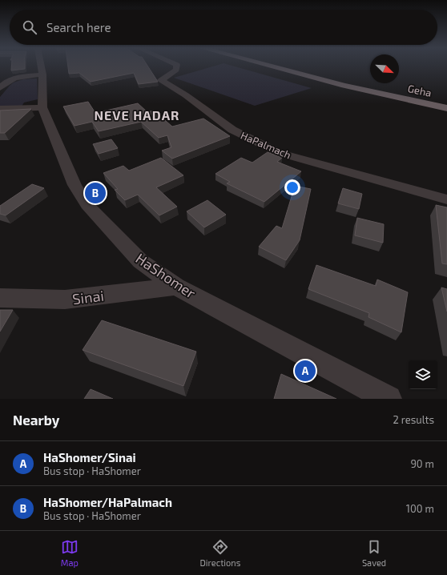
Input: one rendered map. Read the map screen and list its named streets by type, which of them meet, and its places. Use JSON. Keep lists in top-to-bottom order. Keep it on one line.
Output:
{"streets":{"highway":["Geha"],"street":["HaPalmach","HaShomer","Sinai"]},"crossings":[["HaShomer","Sinai"]],"districts":["NEVE HADAR"],"north":"bottom right","page":{"search":"Search here","pins":["B","A"],"heading":["Nearby","2 results"],"list":[{"mark":"A","name":"HaShomer/Sinai","note":"Bus stop · HaShomer","value":"90 m"},{"mark":"B","name":"HaShomer/HaPalmach","note":"Bus stop · HaShomer","value":"100 m"}],"nav":["Map","Directions","Saved"]}}
